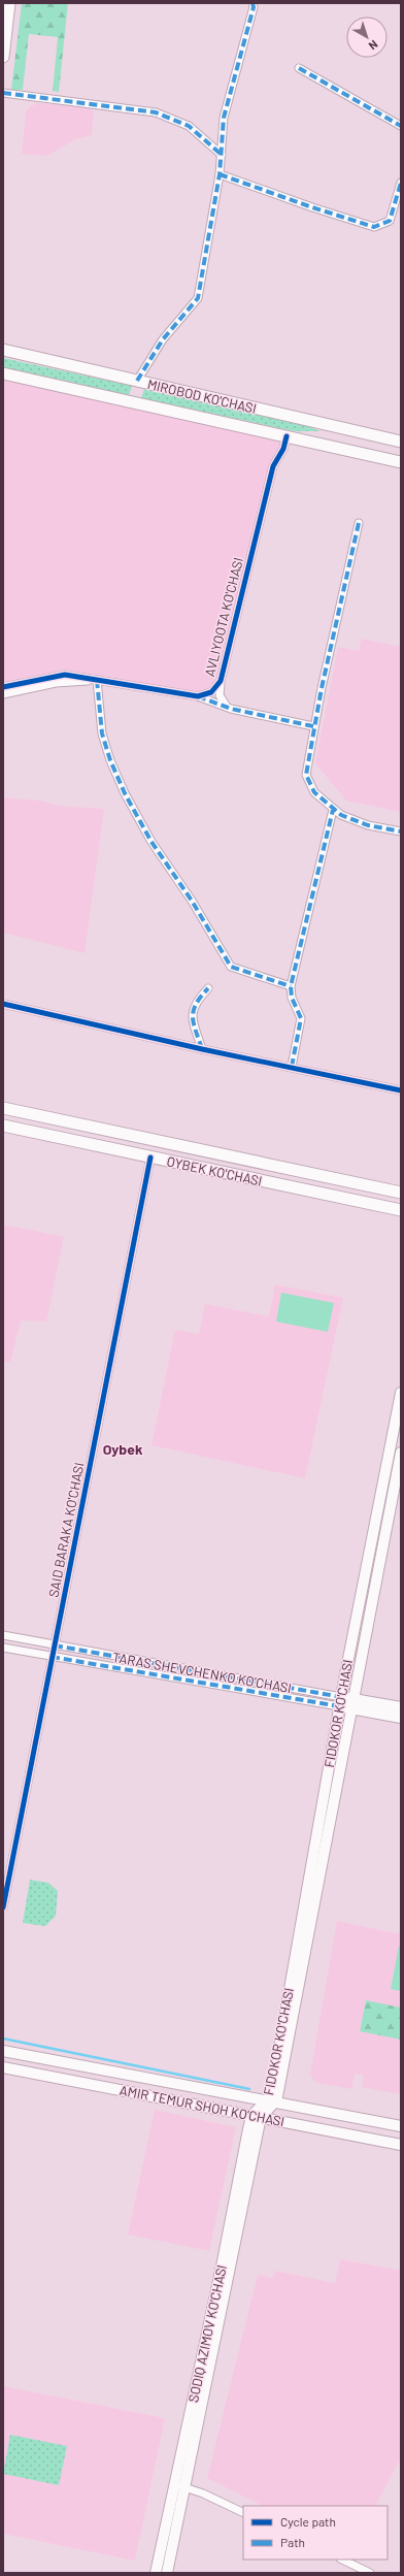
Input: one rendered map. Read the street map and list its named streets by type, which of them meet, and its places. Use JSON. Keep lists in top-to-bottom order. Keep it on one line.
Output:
{"streets":{"main road":["MIROBOD KO'CHASI","OYBEK KO'CHASI","TARAS SHEVCHENKO KO'CHASI","FIDOKOR KO'CHASI","AMIR TEMUR SHOH KO'CHASI","SODIQ AZIMOV KO'CHASI"],"street":["AVLIYOOTA KO'CHASI","SAID BARAKA KO'CHASI"]},"crossings":[["MIROBOD KO'CHASI","AVLIYOOTA KO'CHASI"],["OYBEK KO'CHASI","SAID BARAKA KO'CHASI"],["SAID BARAKA KO'CHASI","TARAS SHEVCHENKO KO'CHASI"],["TARAS SHEVCHENKO KO'CHASI","FIDOKOR KO'CHASI"],["FIDOKOR KO'CHASI","AMIR TEMUR SHOH KO'CHASI"],["FIDOKOR KO'CHASI","SODIQ AZIMOV KO'CHASI"],["AMIR TEMUR SHOH KO'CHASI","SODIQ AZIMOV KO'CHASI"]],"districts":["Oybek"],"legend":["Cycle path","Path"],"north":"bottom right"}
